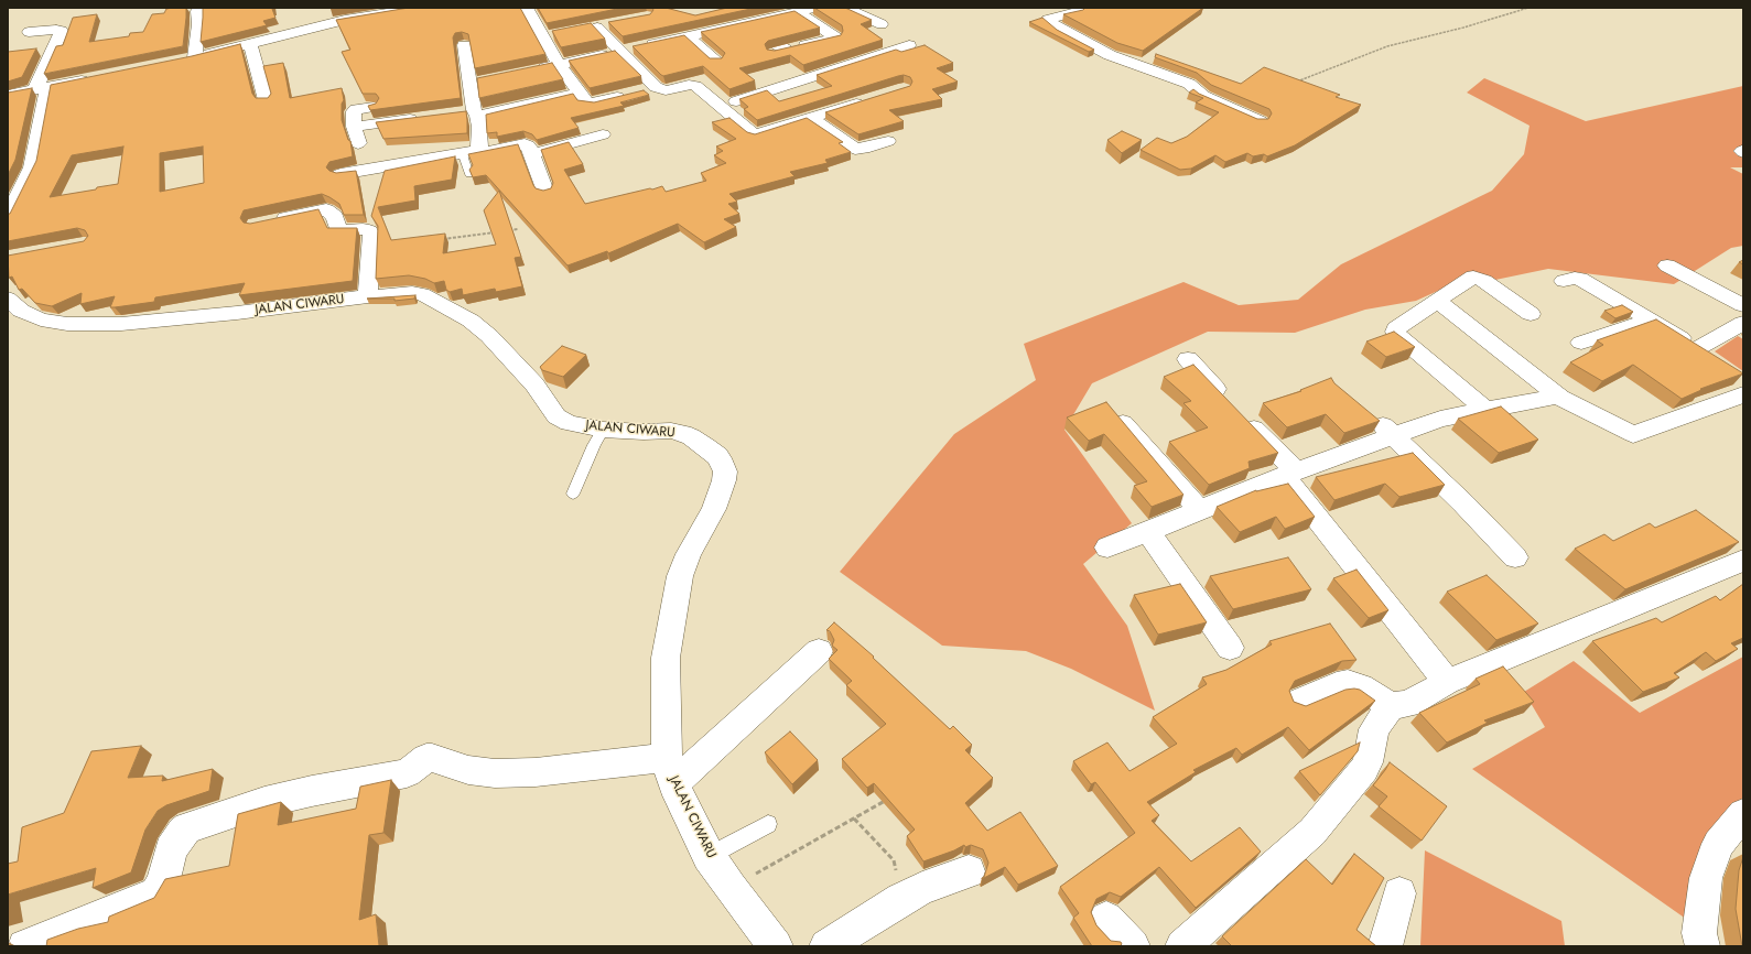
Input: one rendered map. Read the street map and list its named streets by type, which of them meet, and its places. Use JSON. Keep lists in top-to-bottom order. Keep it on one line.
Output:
{"streets":{"street":["JALAN CIWARU"]}}
